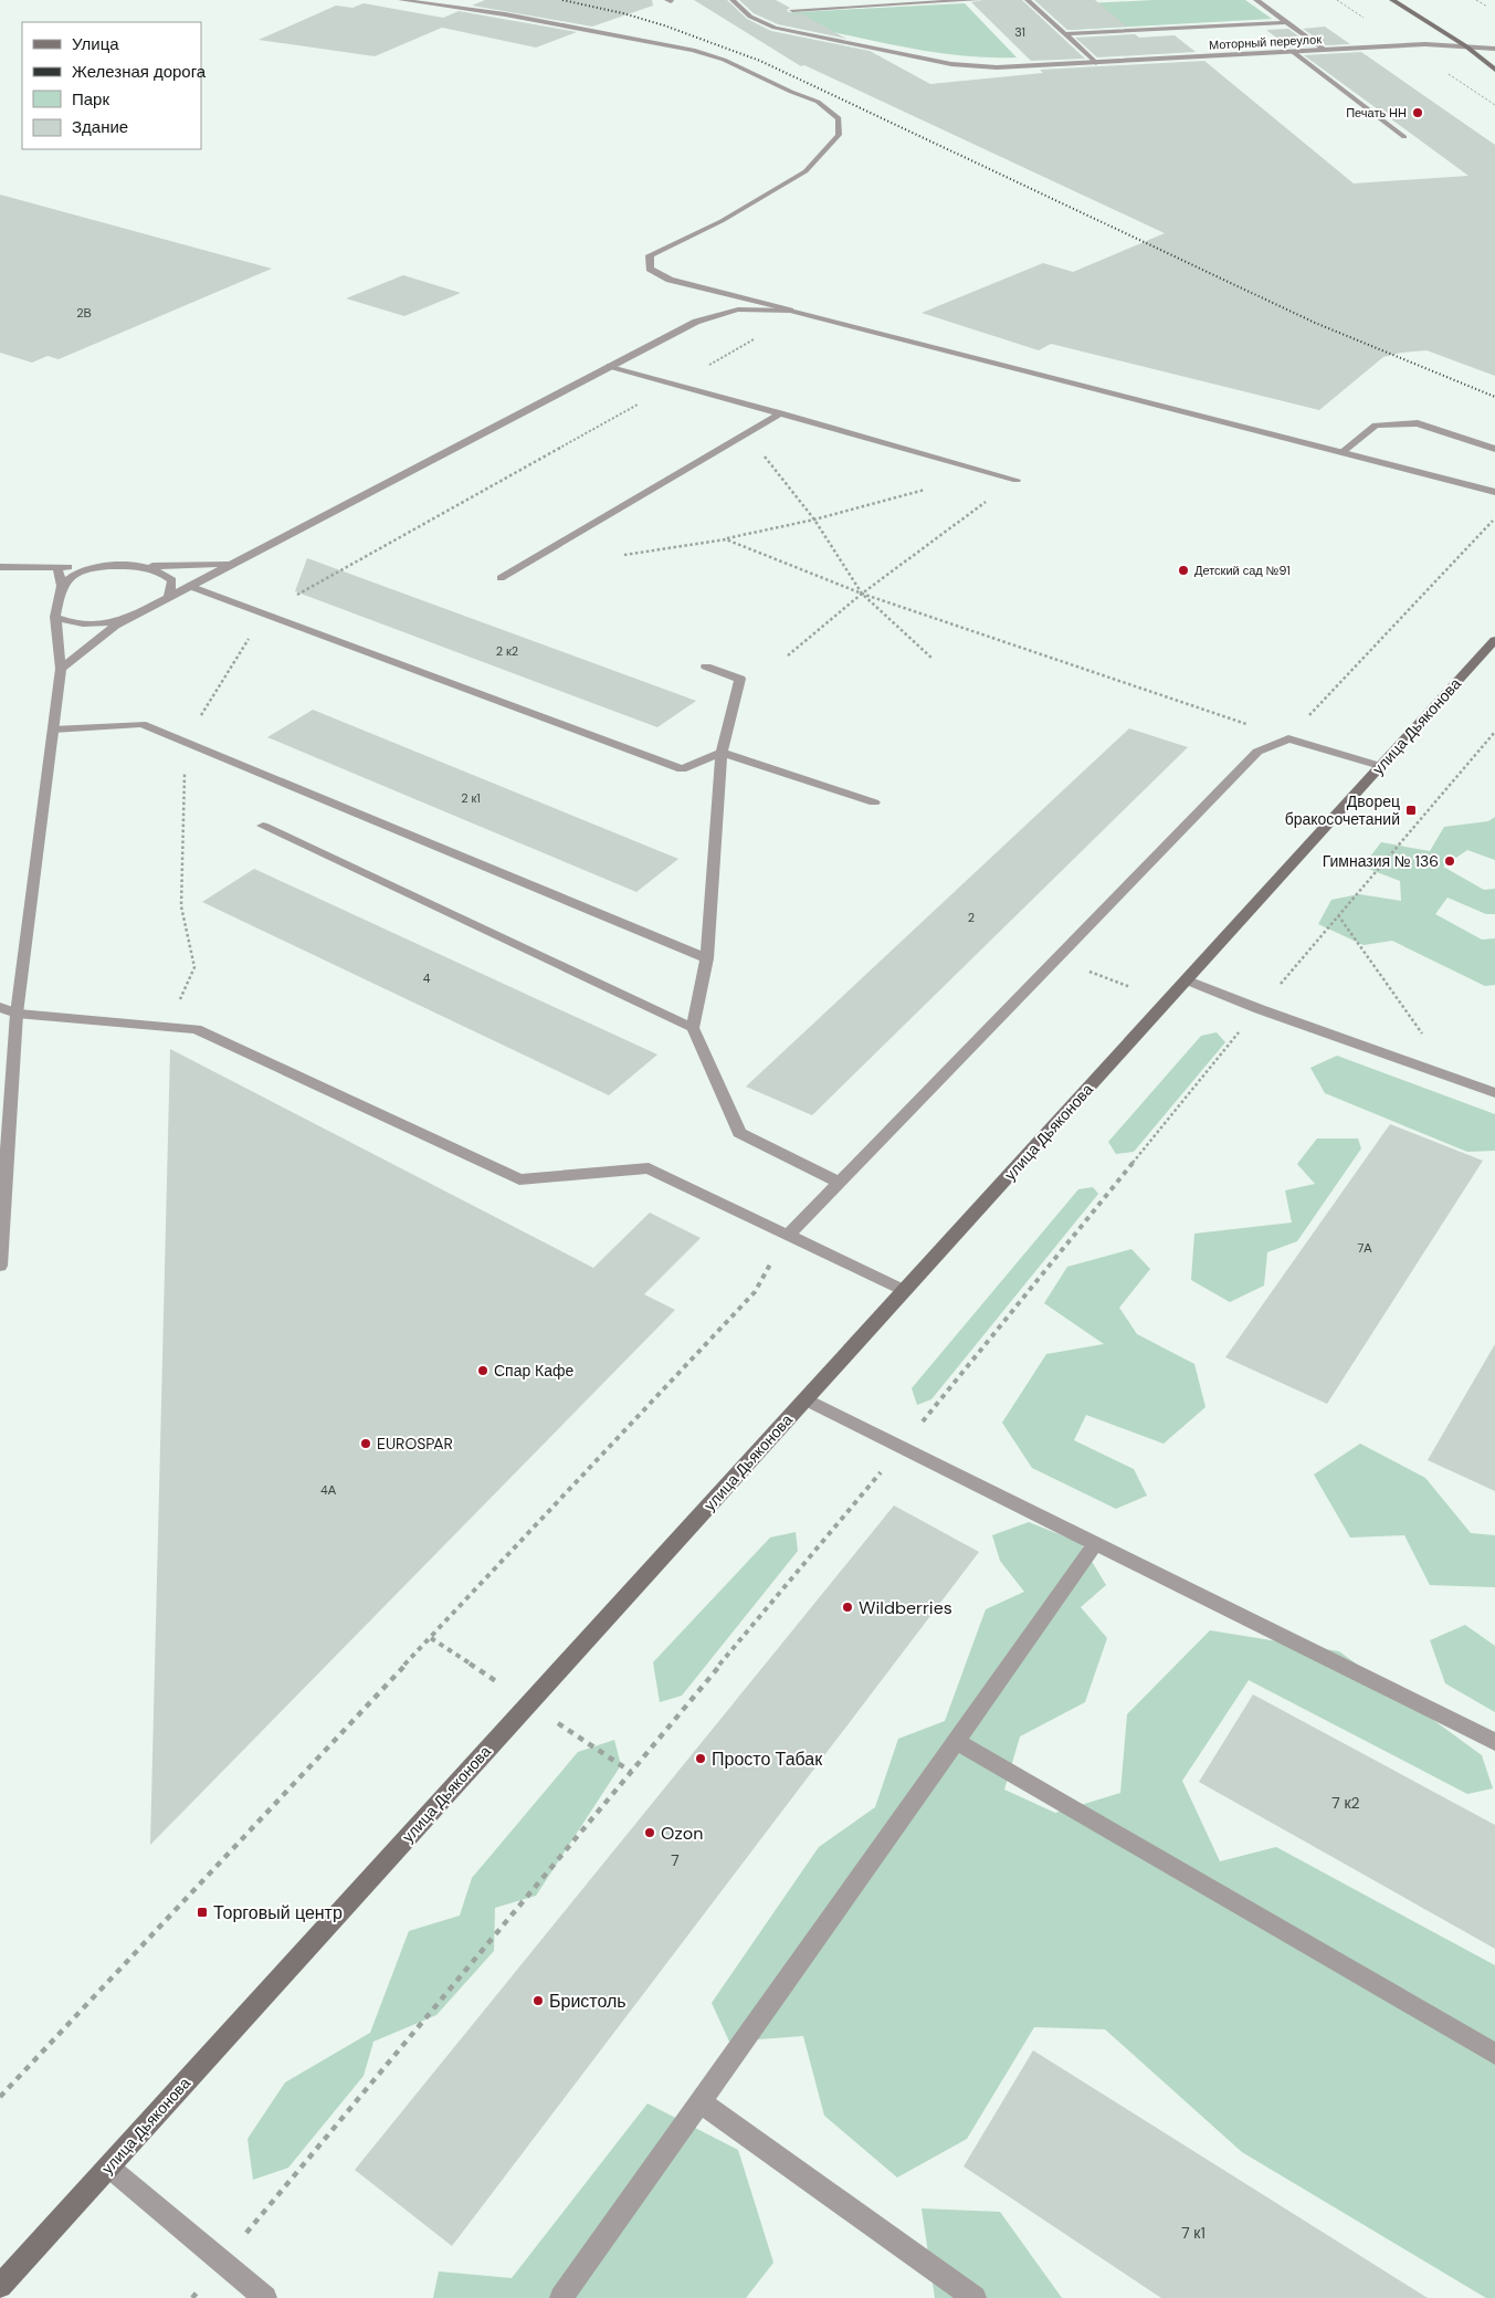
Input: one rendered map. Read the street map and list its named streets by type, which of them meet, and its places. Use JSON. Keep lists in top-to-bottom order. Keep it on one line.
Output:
{"streets":{"main road":["улица Дьяконова"],"street":["Моторный переулок"]},"places":{"other":["Печать НН","Детский сад №91","Гимназия № 136","Спар Кафе","EUROSPAR","Wildberries","Просто Табак","Ozon","Бристоль"],"transit":["Дворец бракосочетаний","Торговый центр"]},"house_numbers":["31","2В","2 к2","2 к1","2","4","7А","4А","7 к2","7","7 к1"],"legend":["Улица","Железная дорога","Парк","Здание"]}
